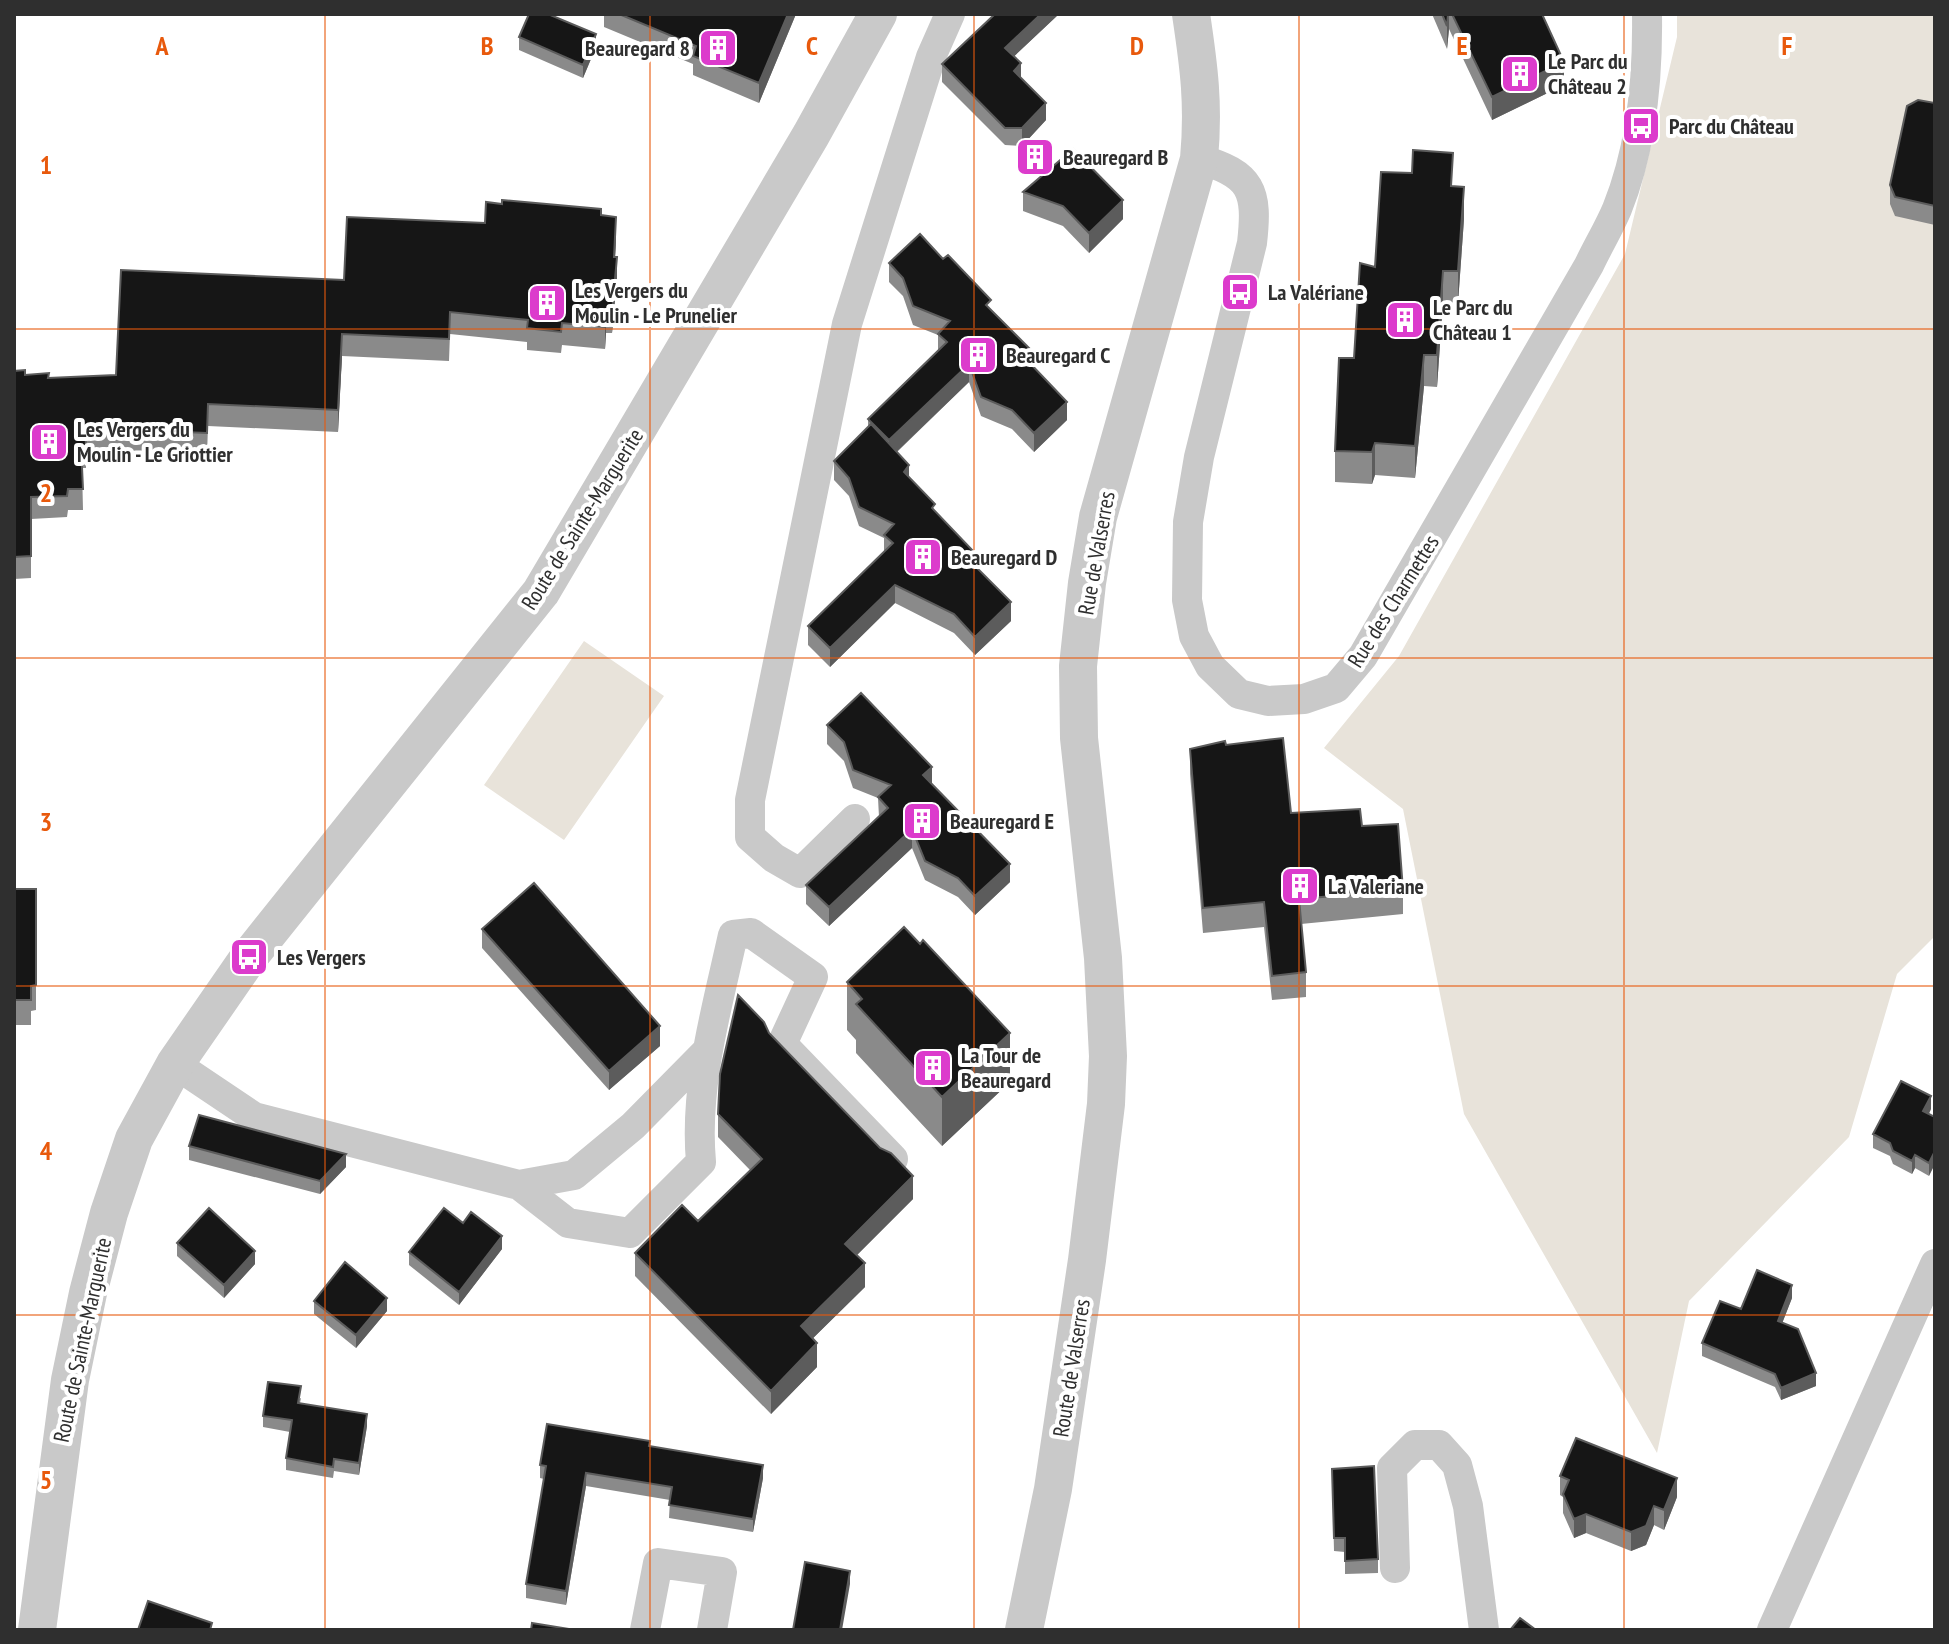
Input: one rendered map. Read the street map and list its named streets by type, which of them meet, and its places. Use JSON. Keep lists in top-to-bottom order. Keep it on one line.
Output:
{"streets":{"street":["Route de Sainte-Marguerite","Rue de Valserres","Rue des Charmettes","Route de Valserres"]},"crossings":[["Rue de Valserres","Rue des Charmettes"],["Rue de Valserres","Route de Valserres"]],"places":{"building":["Beauregard 8","Le Parc du Château 2","Beauregard B","Les Vergers du Moulin - Le Prunelier","Le Parc du Château 1","Beauregard C","Les Vergers du Moulin - Le Griottier","Beauregard D","Beauregard E","La Valeriane","La Tour de Beauregard"],"bus stop":["Parc du Château","La Valériane","Les Vergers"]},"grid":{"columns":["A","B","C","D","E","F"],"rows":["1","2","3","4","5"]}}
